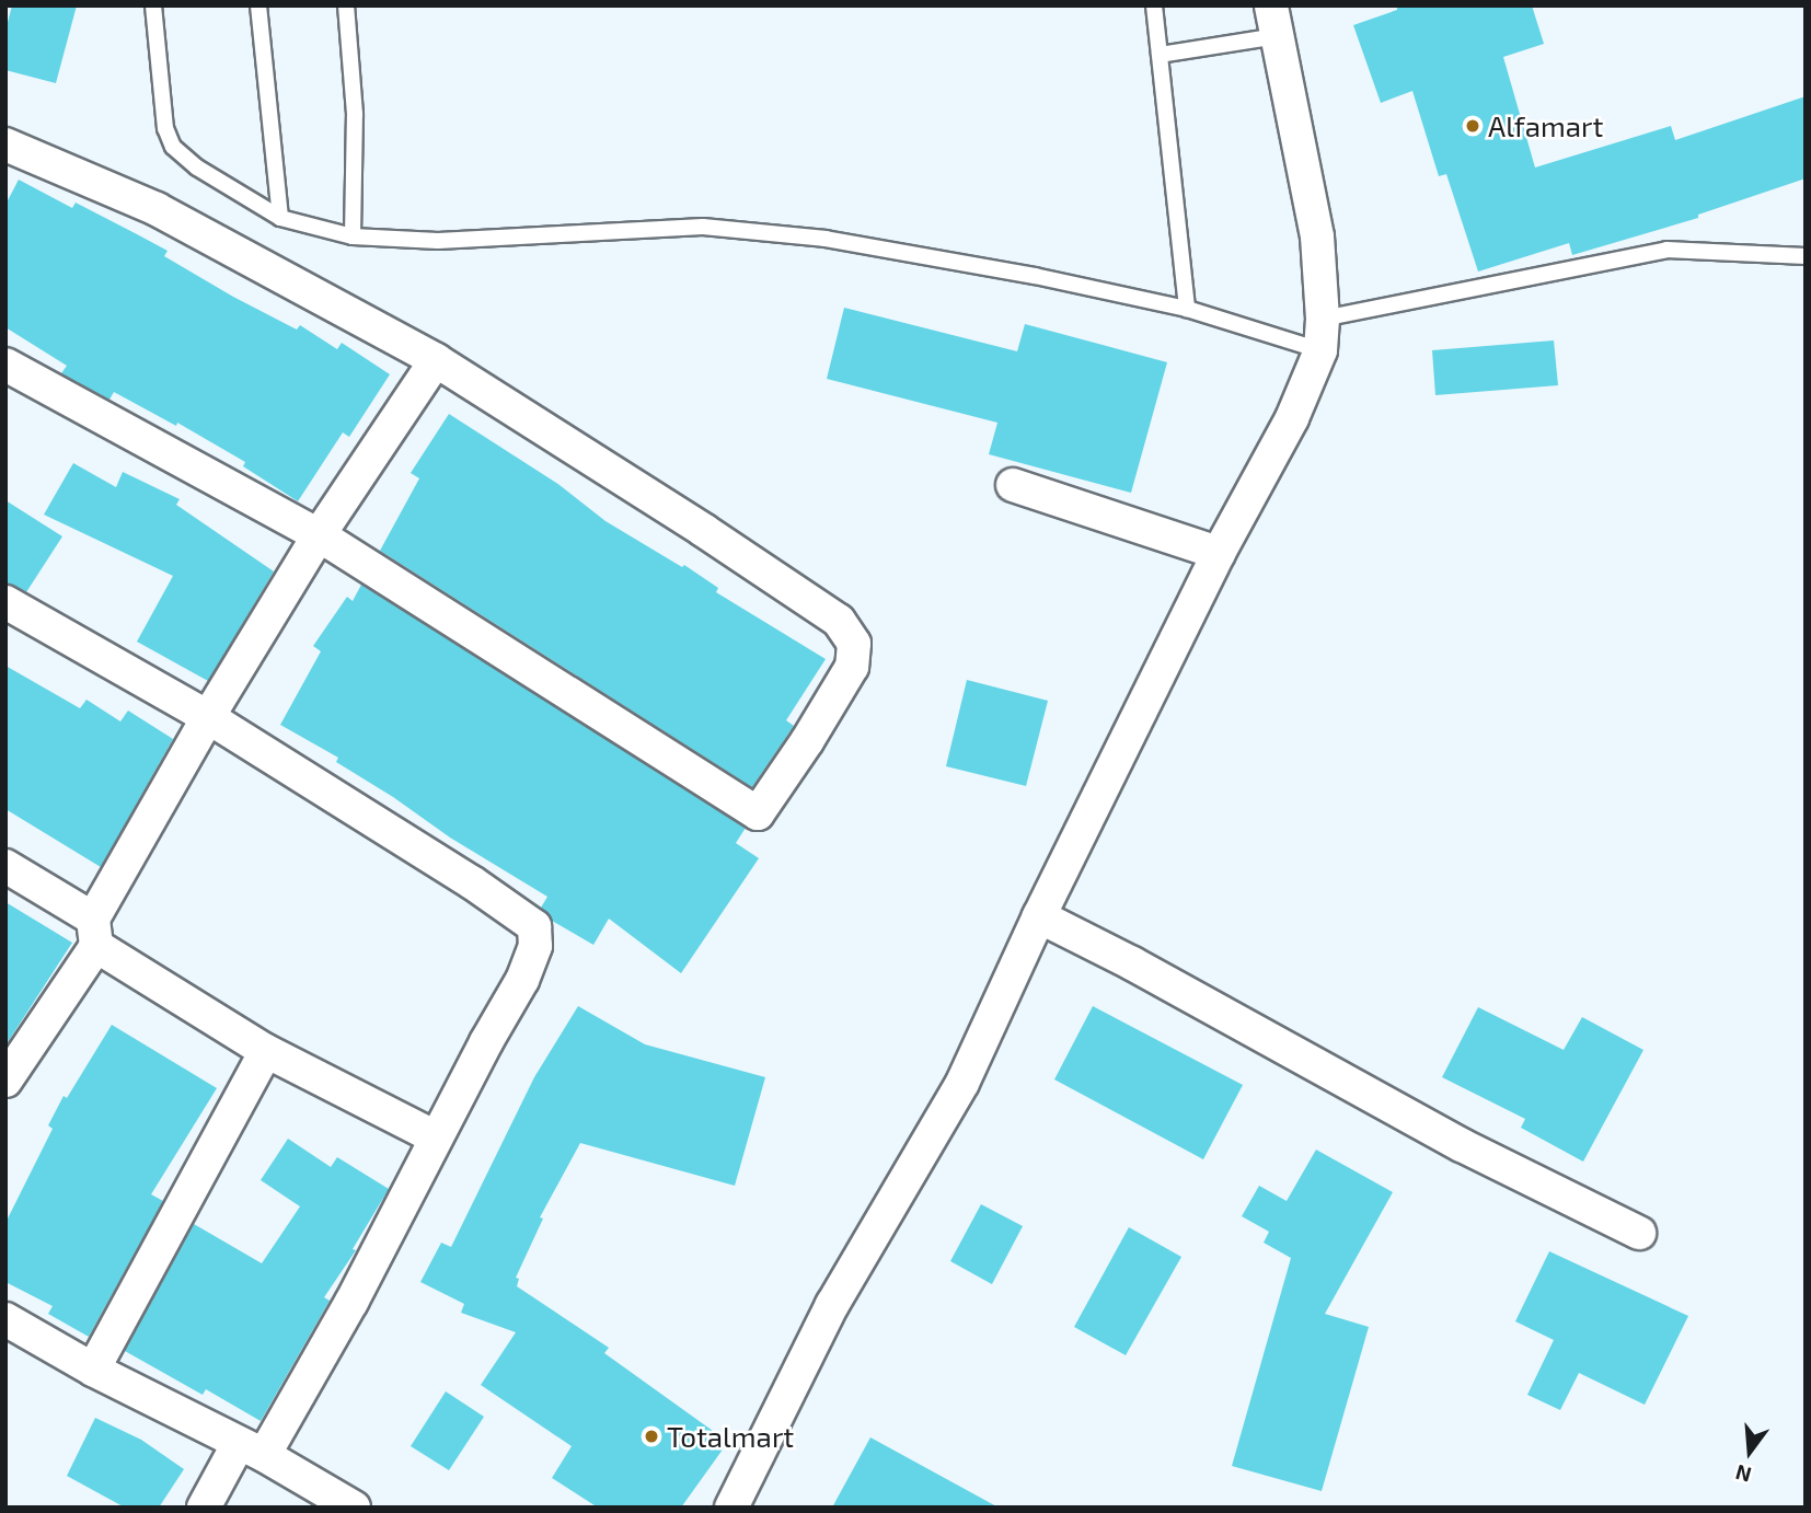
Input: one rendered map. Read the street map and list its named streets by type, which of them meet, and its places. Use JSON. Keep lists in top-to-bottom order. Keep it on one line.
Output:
{"places":["Alfamart","Totalmart"],"north":"bottom"}
